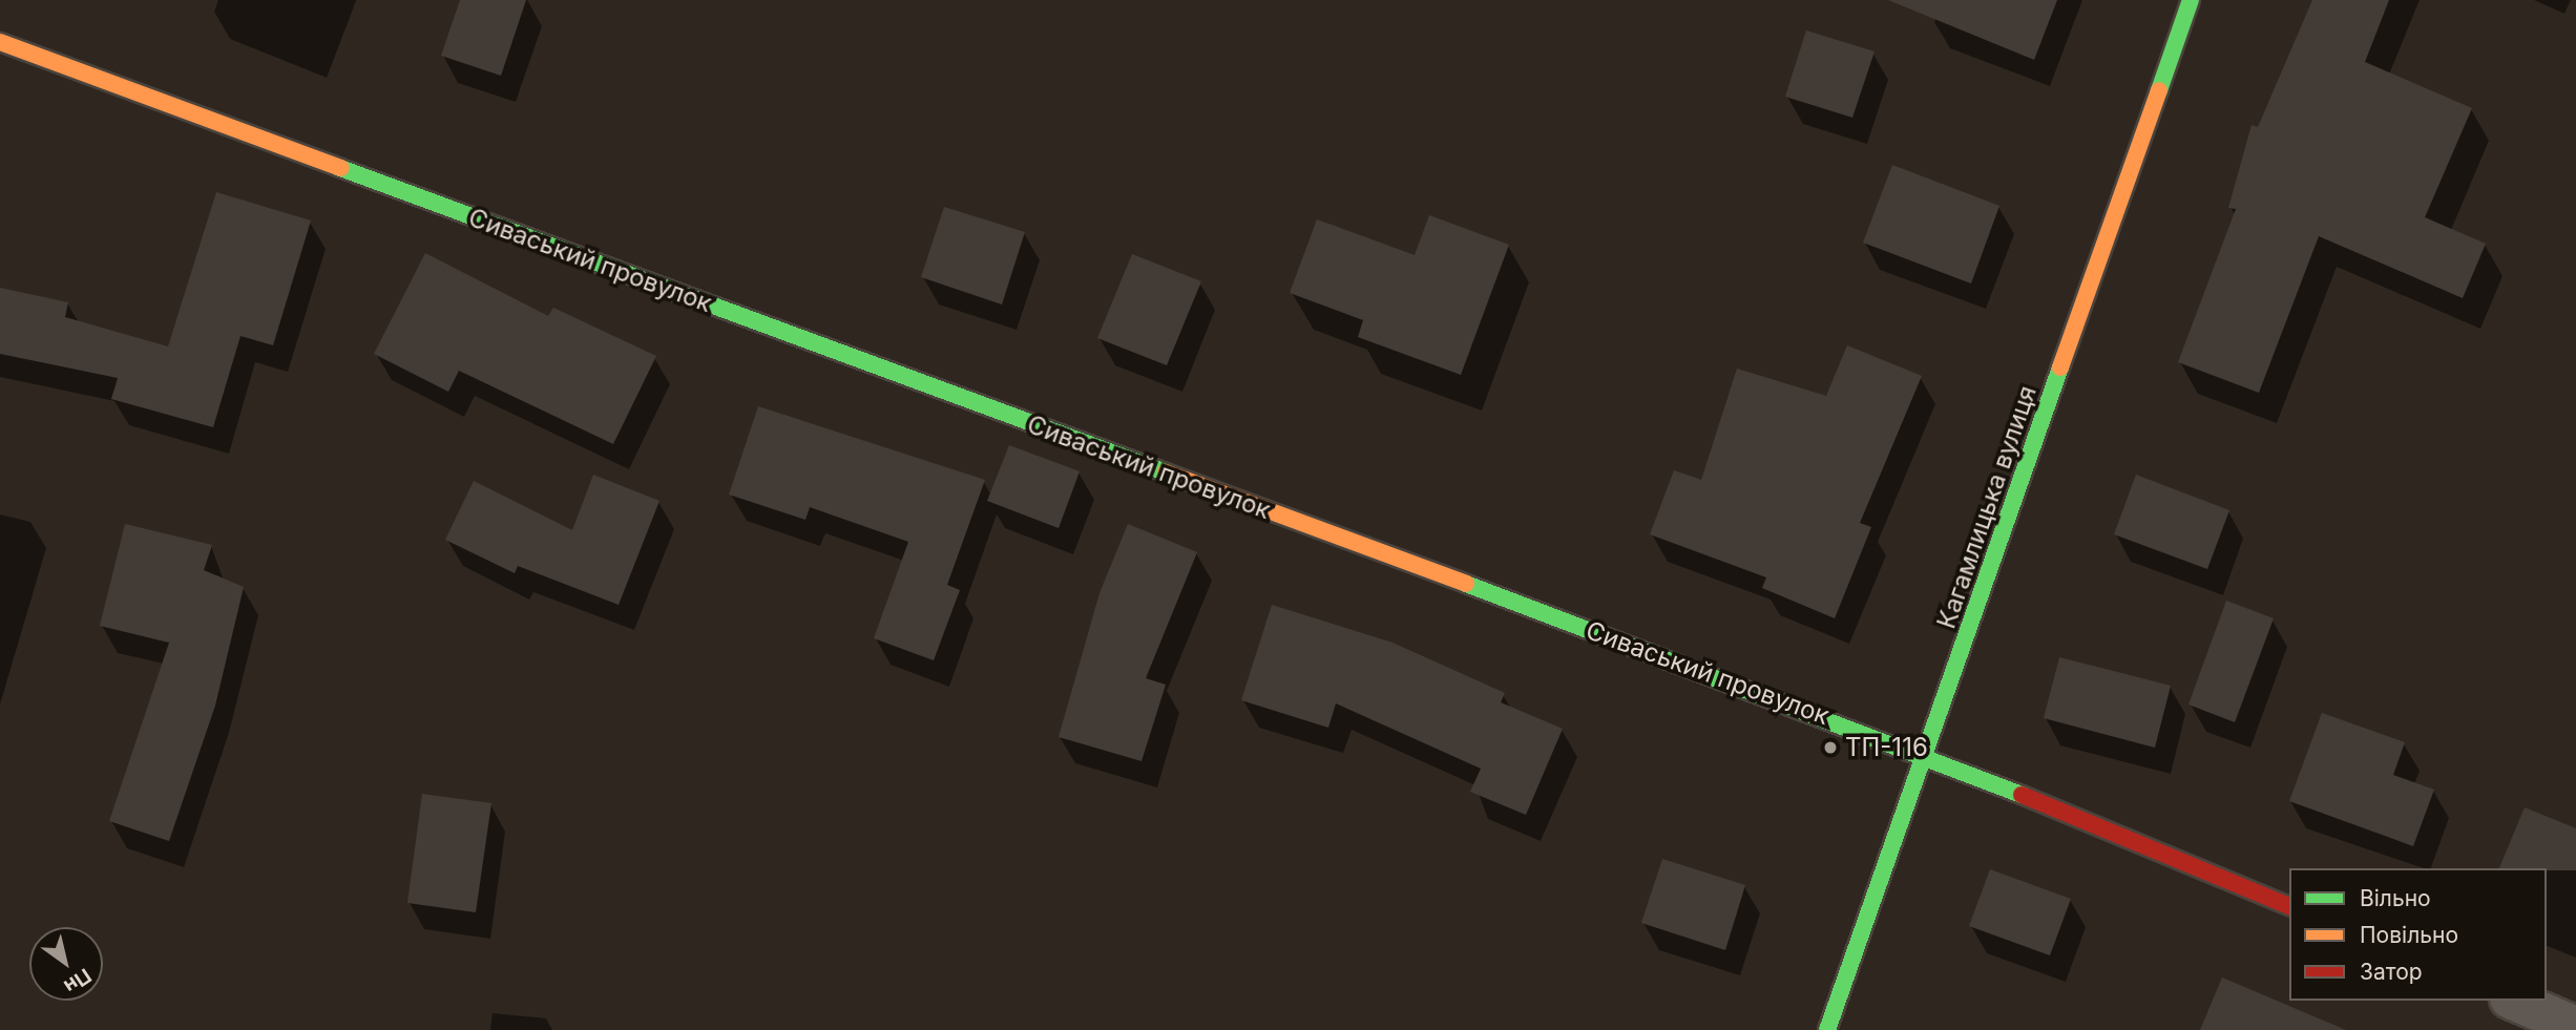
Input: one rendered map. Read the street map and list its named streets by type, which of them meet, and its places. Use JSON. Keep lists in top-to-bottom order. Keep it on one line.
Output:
{"streets":{"street":["Сиваський провулок","Кагамлицька вулиця"]},"crossings":[["Сиваський провулок","Кагамлицька вулиця"]],"places":["ТП-116"],"legend":["Вільно","Повільно","Затор"],"north":"bottom right"}
